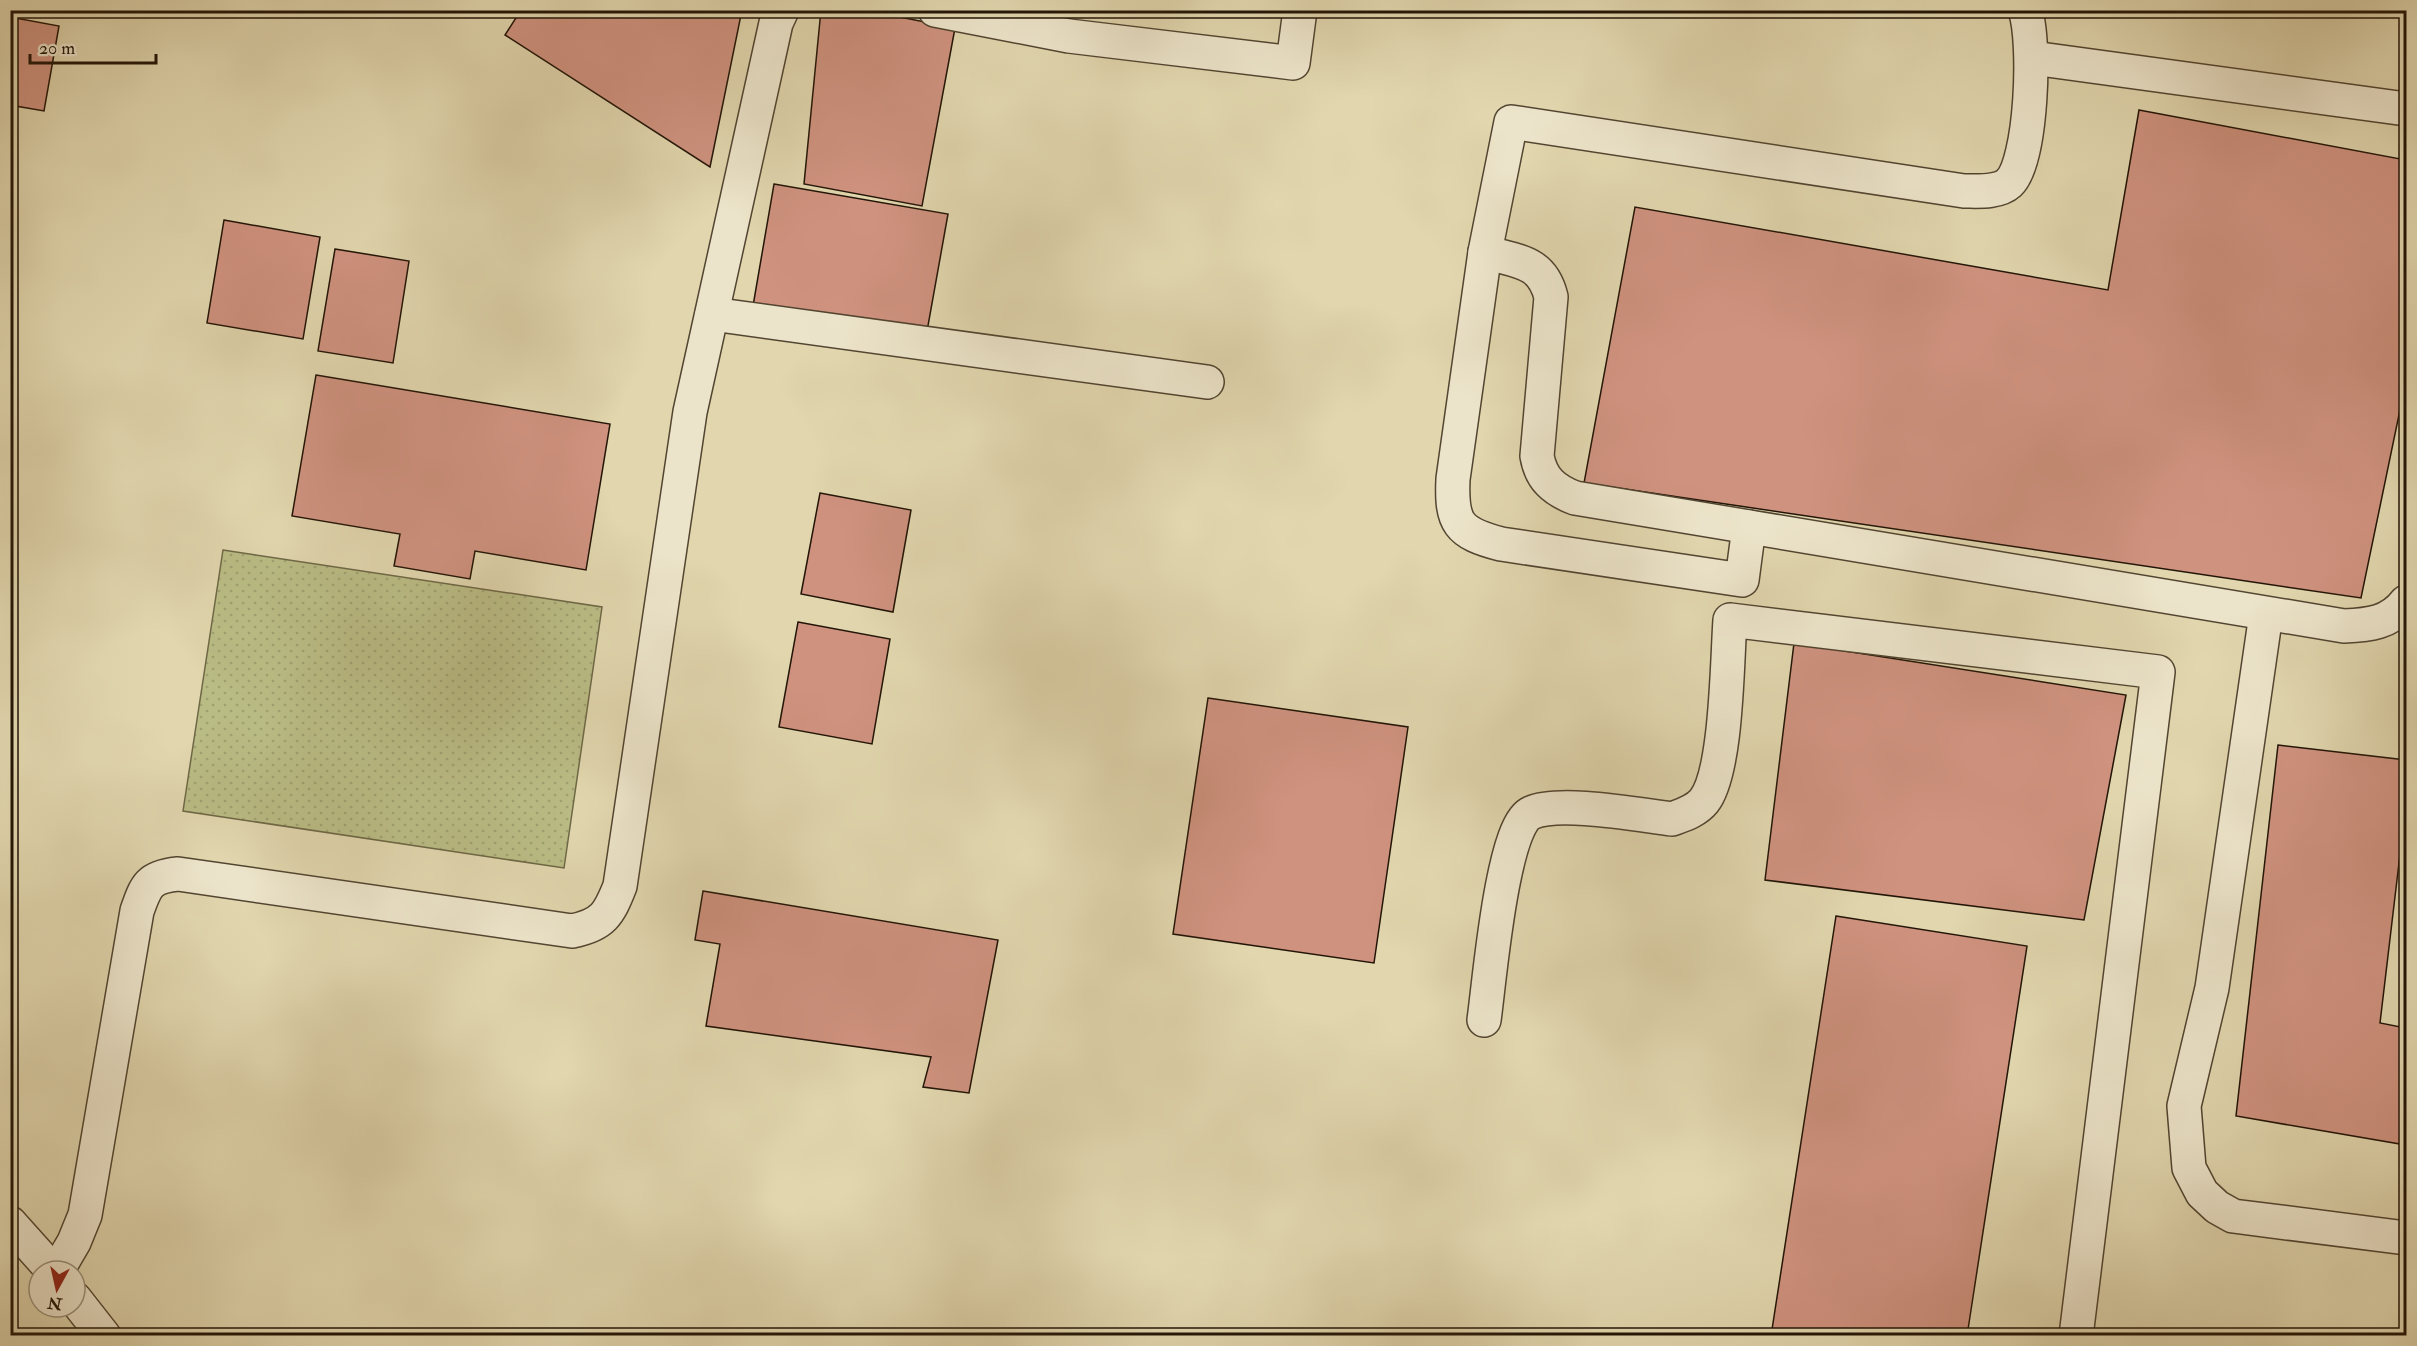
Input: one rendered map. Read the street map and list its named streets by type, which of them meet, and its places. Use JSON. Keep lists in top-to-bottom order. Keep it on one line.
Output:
{"scale_bar":"20 m","north":"bottom"}
